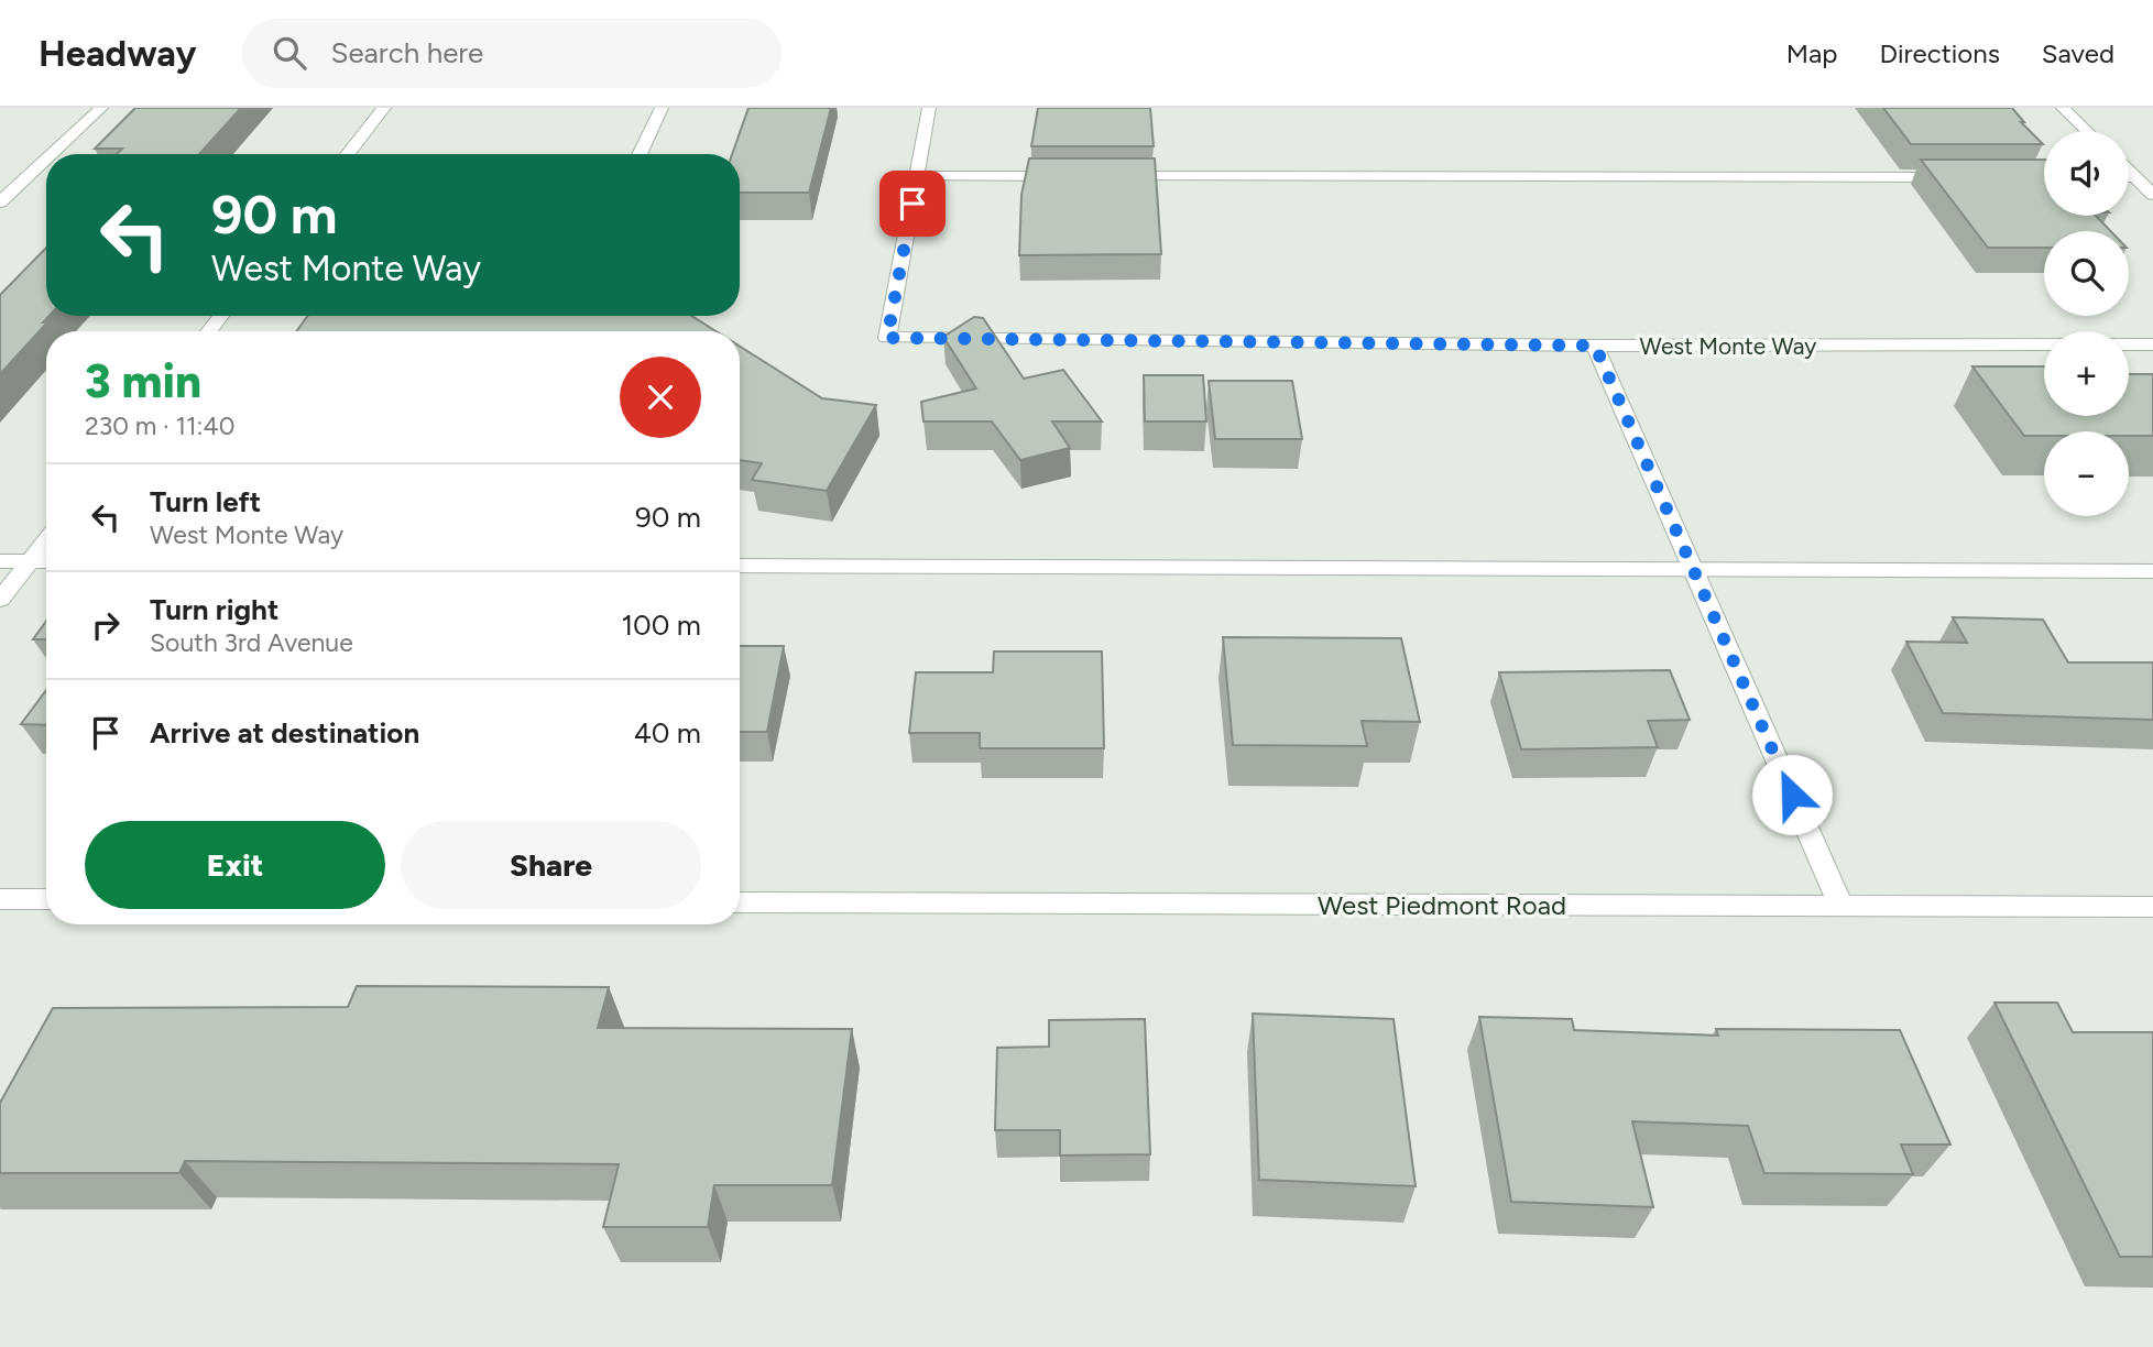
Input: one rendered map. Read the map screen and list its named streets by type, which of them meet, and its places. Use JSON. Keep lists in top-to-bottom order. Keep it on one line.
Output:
{"streets":{"street":["West Monte Way","West Piedmont Road"]},"page":{"header":"Headway","search":"Search here","nav":["Map","Directions","Saved"],"map_buttons":["+","−"],"turn":["90 m","West Monte Way"],"heading":["3 min","230 m · 11:40"],"list":[{"name":"Turn left","note":"West Monte Way","value":"90 m"},{"name":"Turn right","note":"South 3rd Avenue","value":"100 m"},{"name":"Arrive at destination","value":"40 m"}],"buttons":["Exit","Share"]}}
